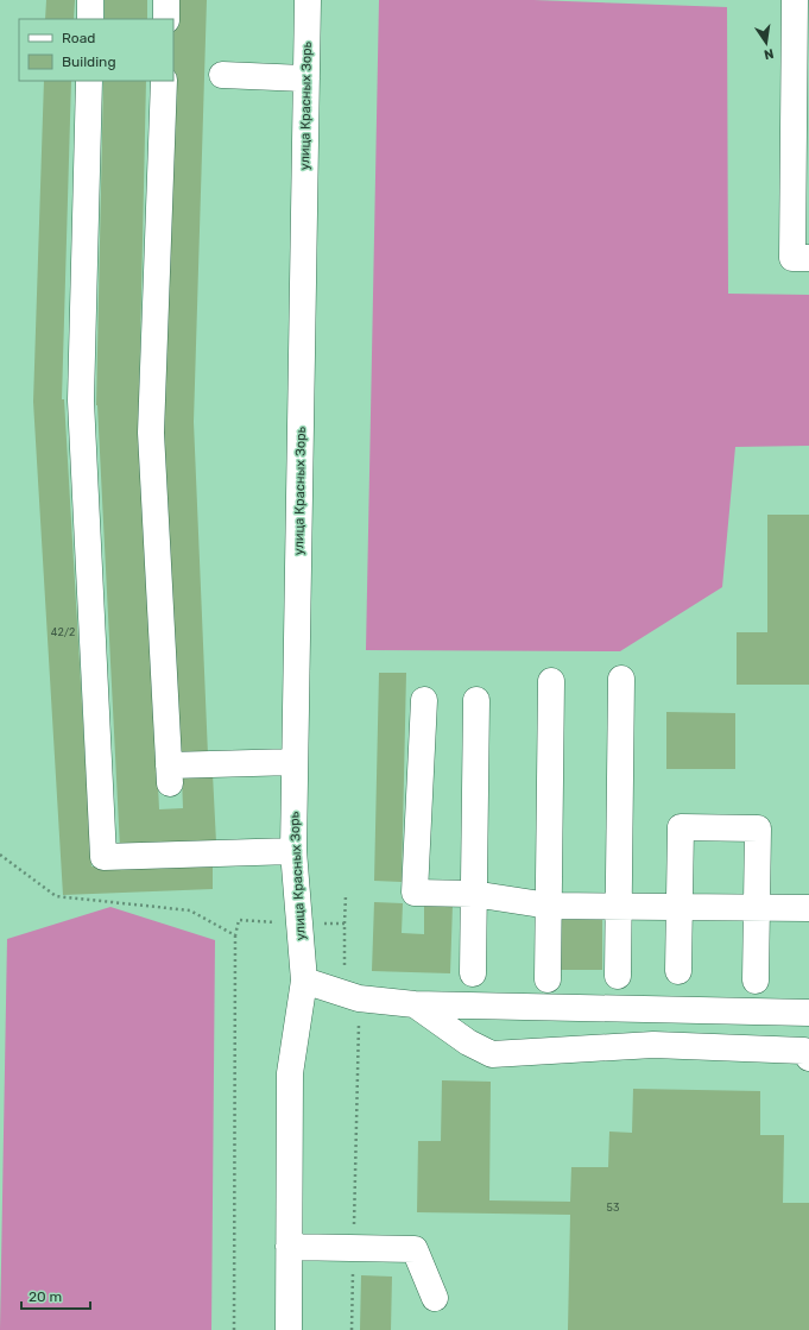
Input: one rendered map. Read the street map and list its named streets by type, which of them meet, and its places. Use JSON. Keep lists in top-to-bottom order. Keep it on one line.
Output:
{"streets":{"street":["улица Красных Зорь"]},"house_numbers":["42/2","53"],"legend":["Road","Building"],"scale_bar":"20 m","north":"bottom"}
